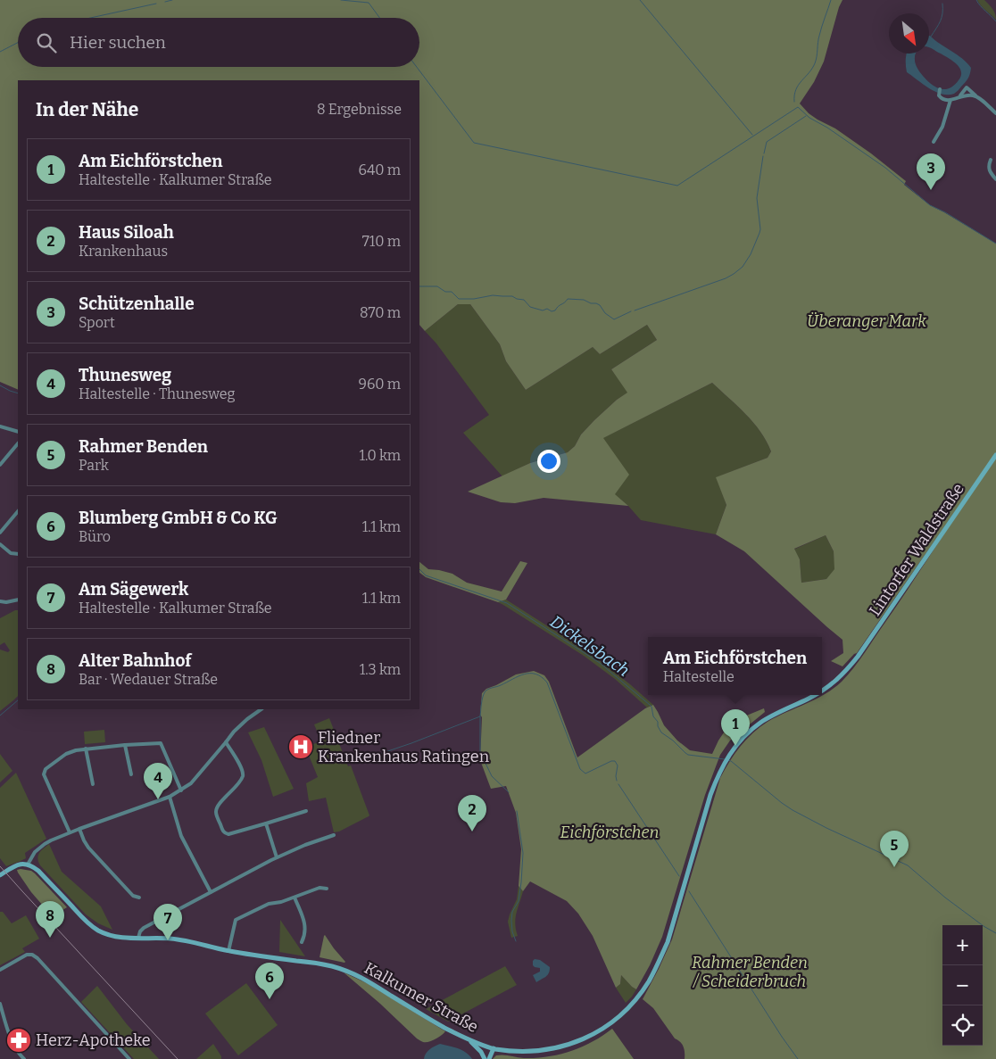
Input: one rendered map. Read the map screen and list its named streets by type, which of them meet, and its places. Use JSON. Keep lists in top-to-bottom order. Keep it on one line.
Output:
{"streets":{"main road":["Lintorfer Waldstraße","Kalkumer Straße"]},"crossings":[["Lintorfer Waldstraße","Kalkumer Straße"]],"water":["Dickelsbach"],"parks":["Überanger Mark","Eichförstchen","Rahmer Benden / Scheiderbruch"],"places":{"hospital":["Fliedner Krankenhaus Ratingen"],"pharmacy":["Herz-Apotheke"]},"north":"bottom right","page":{"search":"Hier suchen","heading":["In der Nähe","8 Ergebnisse"],"list":[{"mark":"1","name":"Am Eichförstchen","note":"Haltestelle · Kalkumer Straße","value":"640 m"},{"mark":"2","name":"Haus Siloah","note":"Krankenhaus","value":"710 m"},{"mark":"3","name":"Schützenhalle","note":"Sport","value":"870 m"},{"mark":"4","name":"Thunesweg","note":"Haltestelle · Thunesweg","value":"960 m"},{"mark":"5","name":"Rahmer Benden","note":"Park","value":"1.0 km"},{"mark":"6","name":"Blumberg GmbH & Co KG","note":"Büro","value":"1.1 km"},{"mark":"7","name":"Am Sägewerk","note":"Haltestelle · Kalkumer Straße","value":"1.1 km"},{"mark":"8","name":"Alter Bahnhof","note":"Bar · Wedauer Straße","value":"1.3 km"}],"pins":["3","1","4","2","5","8","7","6"],"popup":["Am Eichförstchen","Haltestelle"],"map_buttons":["+","−"]}}
